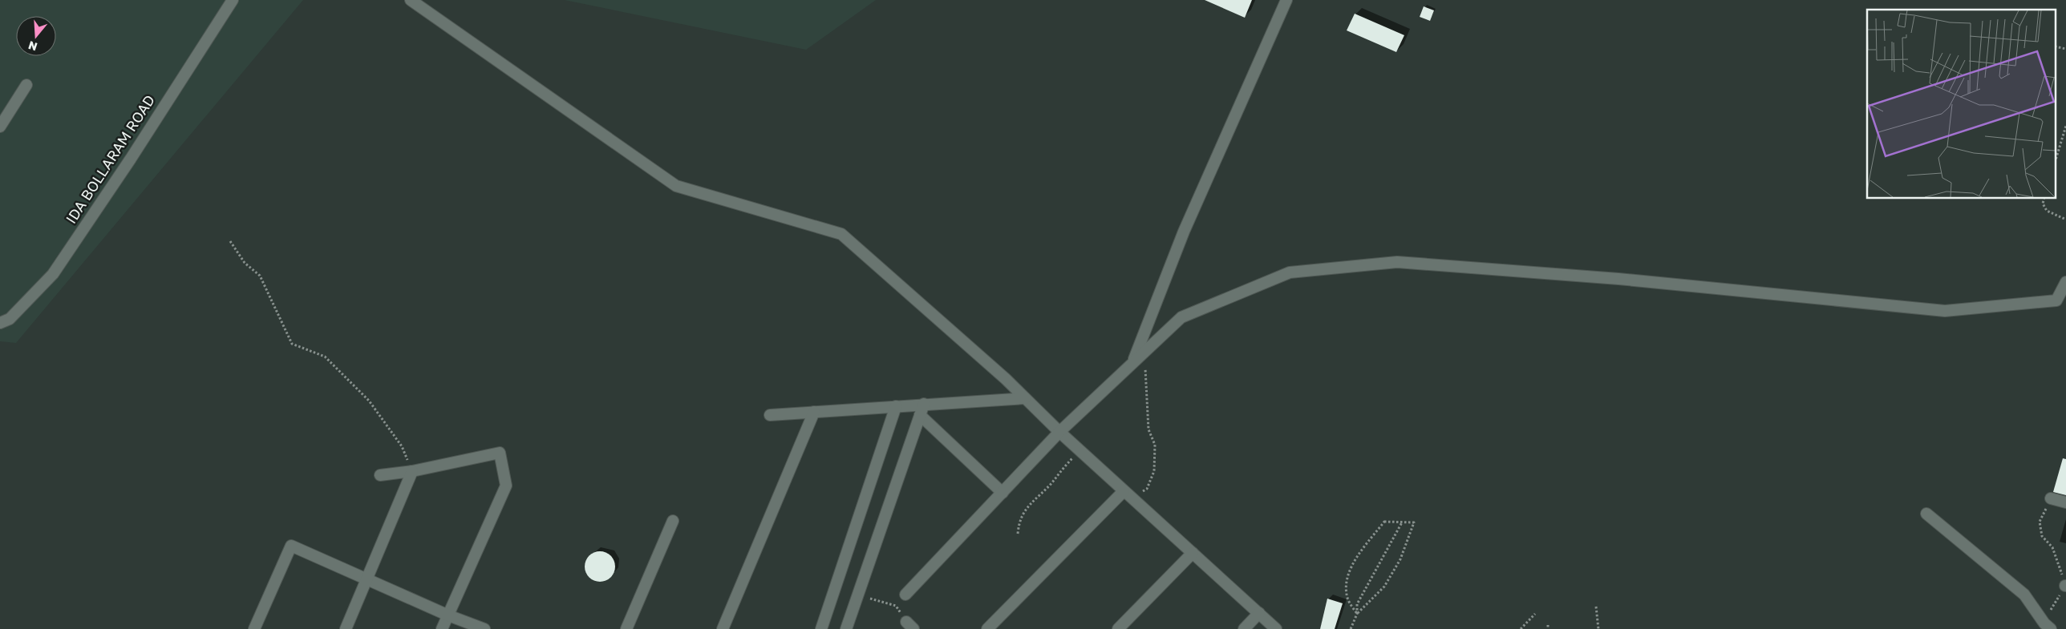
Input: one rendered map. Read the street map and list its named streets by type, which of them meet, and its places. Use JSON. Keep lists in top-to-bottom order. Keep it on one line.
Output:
{"streets":{"street":["IDA BOLLARAM ROAD"]},"north":"bottom"}
